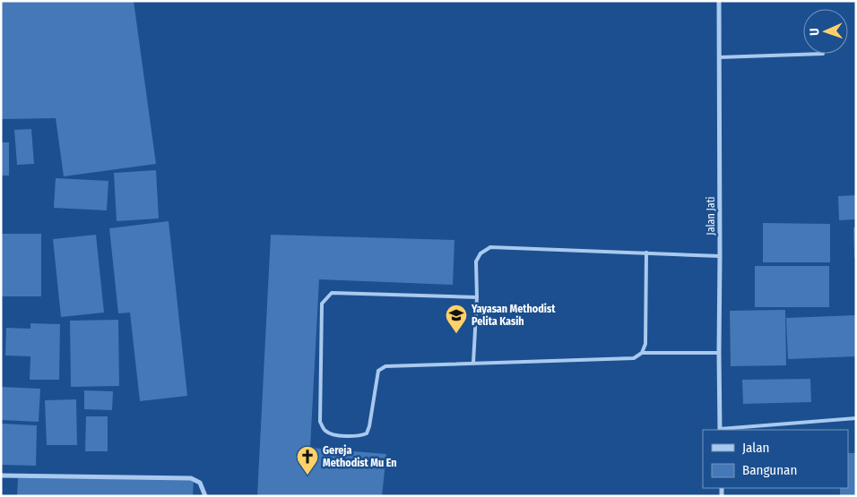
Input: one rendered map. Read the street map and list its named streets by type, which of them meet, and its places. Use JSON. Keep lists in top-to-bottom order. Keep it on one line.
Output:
{"streets":{"street":["Jalan Jati"]},"places":{"school or university":["Yayasan Methodist Pelita Kasih"],"church":["Gereja Methodist Mu En"]},"legend":["Jalan","Bangunan"],"north":"left"}
